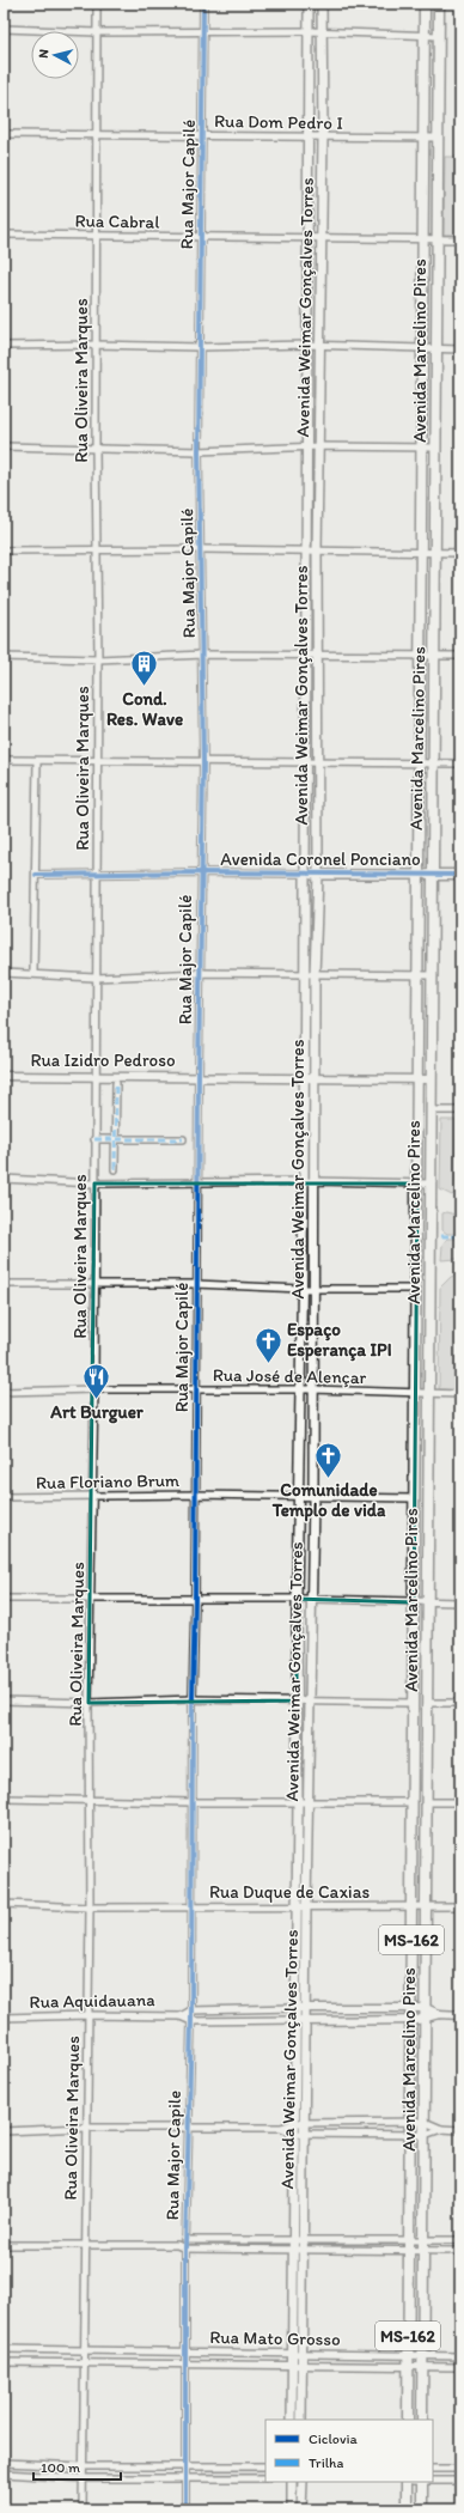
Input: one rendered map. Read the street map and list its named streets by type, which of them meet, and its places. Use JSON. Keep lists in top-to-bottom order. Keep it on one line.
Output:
{"streets":{"main road":["Avenida Weimar Gonçalves Torres","Avenida Marcelino Pires","Avenida Coronel Ponciano","MS-162"],"street":["Rua Dom Pedro I","Rua Major Capilé","Rua Cabral","Rua Oliveira Marques","Rua Izidro Pedroso","Rua José de Alençar","Rua Floriano Brum","Rua Duque de Caxias","Rua Aquidauana","Rua Major Capile","Rua Mato Grosso"]},"crossings":[["Rua Dom Pedro I","Rua Major Capilé"],["Rua Dom Pedro I","Avenida Weimar Gonçalves Torres"],["Rua Dom Pedro I","Avenida Marcelino Pires"],["Rua Dom Pedro I","Rua Oliveira Marques"],["Rua Major Capilé","Rua Cabral"],["Rua Major Capilé","Avenida Coronel Ponciano"],["Rua Major Capilé","Rua Izidro Pedroso"],["Rua Major Capilé","Rua José de Alençar"],["Rua Major Capilé","Rua Floriano Brum"],["Rua Major Capilé","Rua Major Capile"],["Rua Cabral","Avenida Weimar Gonçalves Torres"],["Rua Cabral","Avenida Marcelino Pires"],["Rua Cabral","Rua Oliveira Marques"],["Avenida Weimar Gonçalves Torres","Avenida Coronel Ponciano"],["Avenida Weimar Gonçalves Torres","Rua Izidro Pedroso"],["Avenida Weimar Gonçalves Torres","Rua José de Alençar"],["Avenida Weimar Gonçalves Torres","Rua Floriano Brum"],["Avenida Weimar Gonçalves Torres","Rua Duque de Caxias"],["Avenida Weimar Gonçalves Torres","Rua Aquidauana"],["Avenida Weimar Gonçalves Torres","Rua Mato Grosso"],["Avenida Marcelino Pires","Avenida Coronel Ponciano"],["Avenida Marcelino Pires","Rua Izidro Pedroso"],["Avenida Marcelino Pires","Rua José de Alençar"],["Avenida Marcelino Pires","Rua Floriano Brum"],["Avenida Marcelino Pires","Rua Duque de Caxias"],["Avenida Marcelino Pires","Rua Aquidauana"],["Avenida Marcelino Pires","Rua Mato Grosso"],["Rua Oliveira Marques","Avenida Coronel Ponciano"],["Rua Oliveira Marques","Rua Izidro Pedroso"],["Rua Oliveira Marques","Rua José de Alençar"],["Rua Oliveira Marques","Rua Floriano Brum"],["Rua Oliveira Marques","Rua Duque de Caxias"],["Rua Oliveira Marques","Rua Aquidauana"],["Rua Oliveira Marques","Rua Mato Grosso"],["Rua Duque de Caxias","Rua Major Capile"],["Rua Aquidauana","Rua Major Capile"],["Rua Major Capile","Rua Mato Grosso"]],"places":{"building":["Cond. Res. Wave"],"church":["Espaço Esperança IPI","Comunidade Templo de vida"],"restaurant":["Art Burguer"]},"legend":["Ciclovia","Trilha"],"scale_bar":"100 m","north":"left"}
